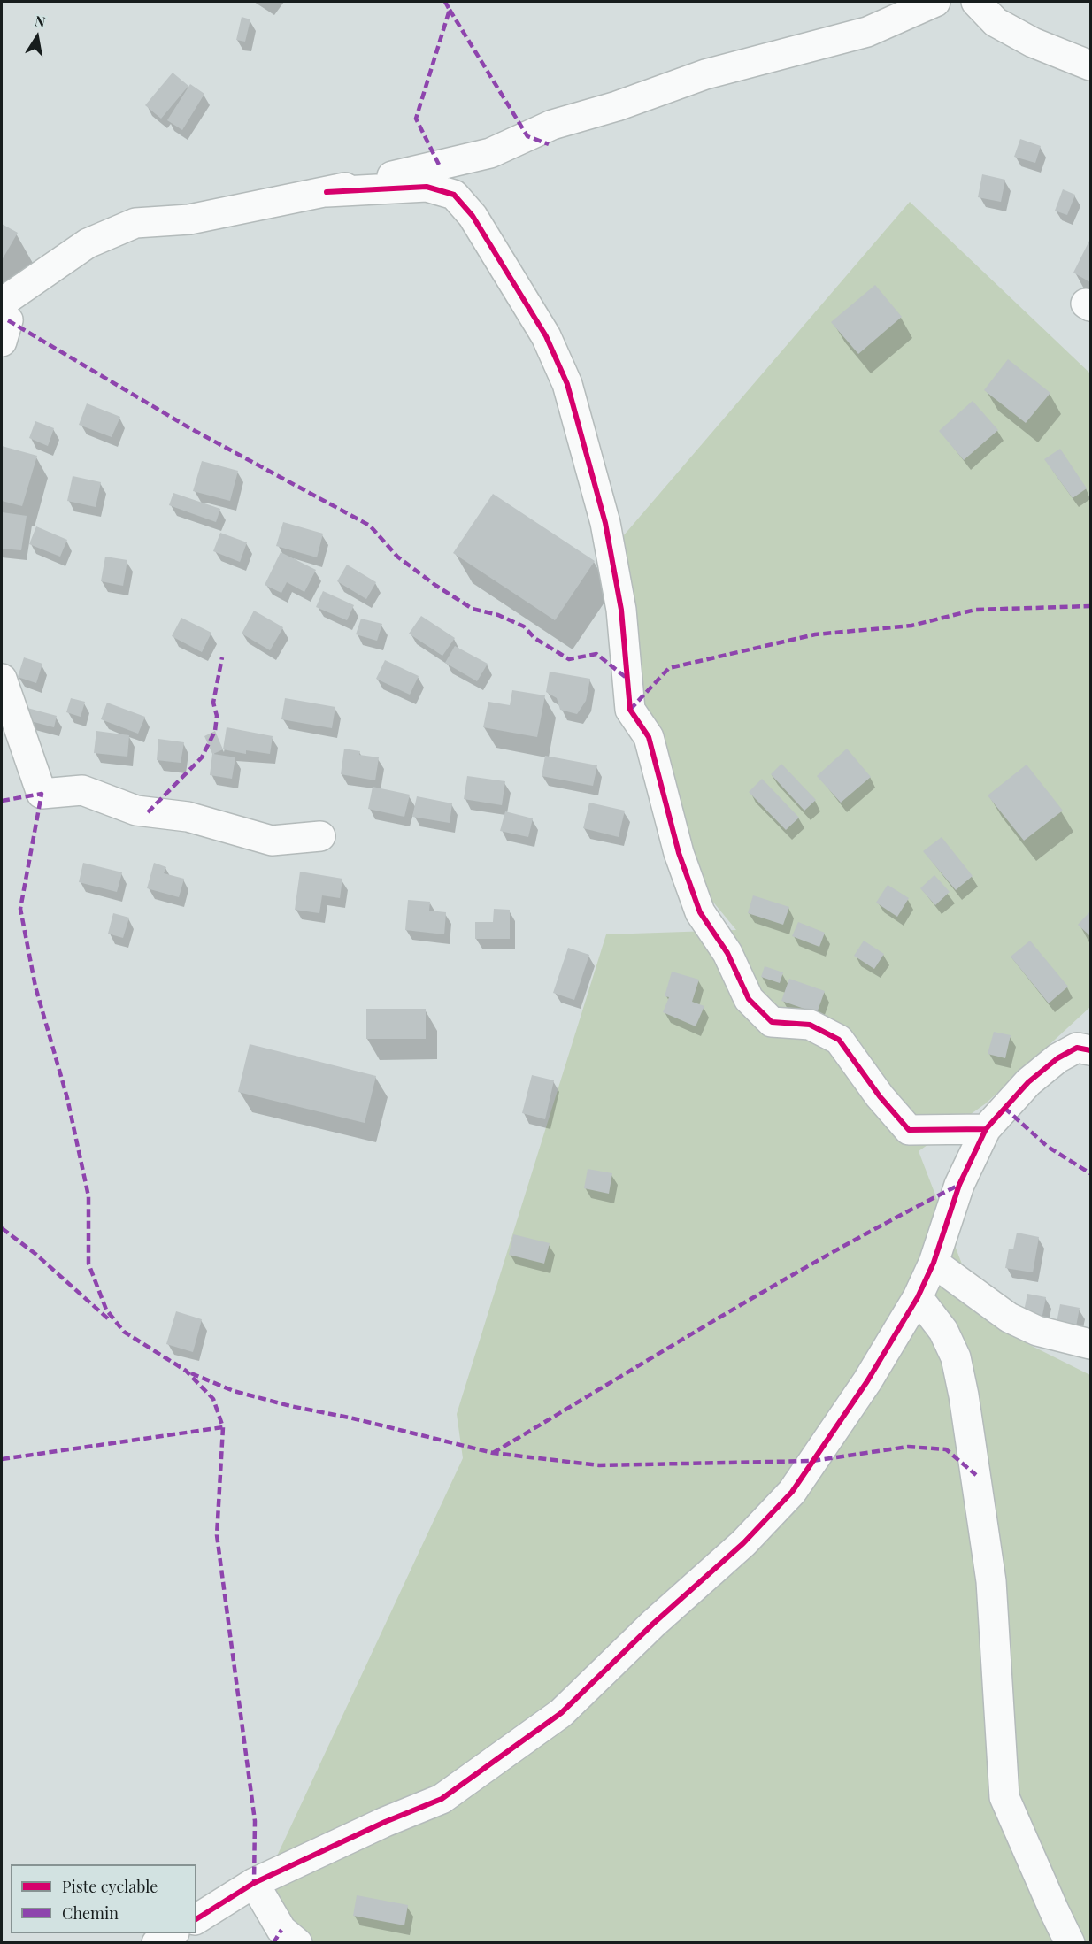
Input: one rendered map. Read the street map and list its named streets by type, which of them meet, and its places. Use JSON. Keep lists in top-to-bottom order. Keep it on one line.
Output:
{"legend":["Piste cyclable","Chemin"],"north":"top"}
